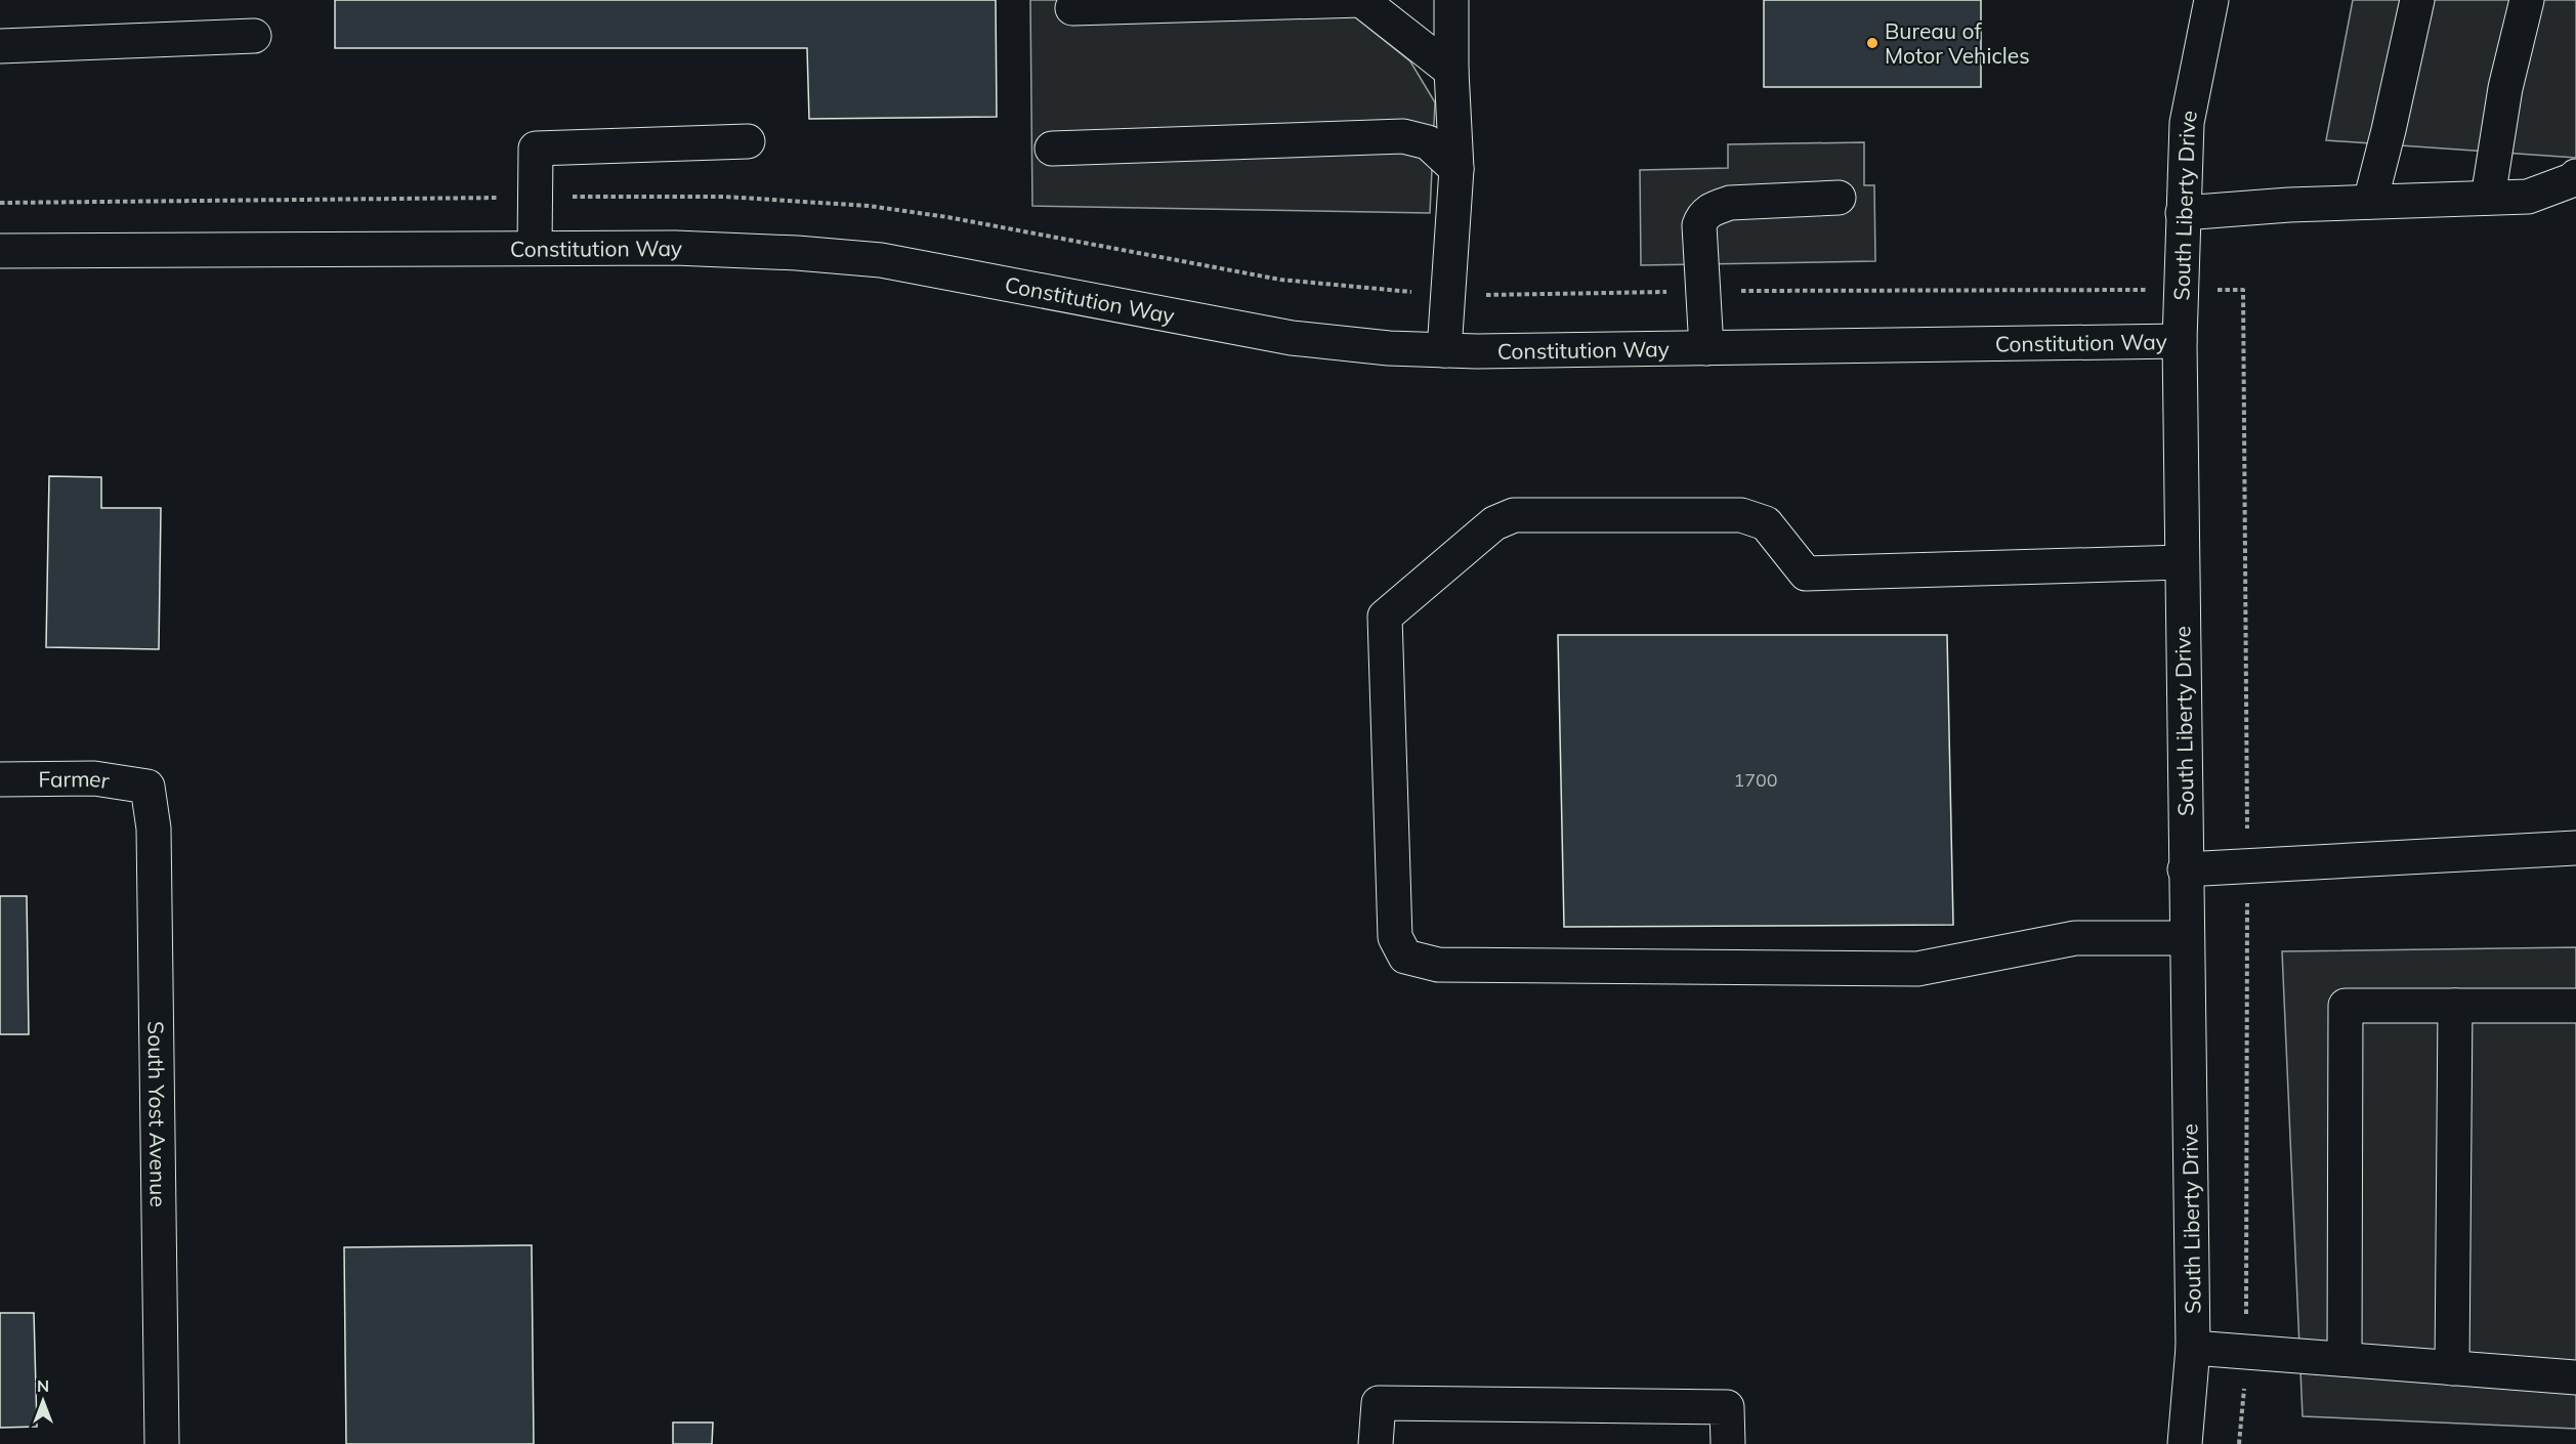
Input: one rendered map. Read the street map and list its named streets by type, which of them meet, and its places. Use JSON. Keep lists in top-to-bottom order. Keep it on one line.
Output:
{"streets":{"street":["South Liberty Drive","Constitution Way","Farmer","South Yost Avenue"]},"crossings":[["South Liberty Drive","Constitution Way"],["Farmer","South Yost Avenue"]],"places":["Bureau of Motor Vehicles"],"house_numbers":["1700"],"north":"top"}
